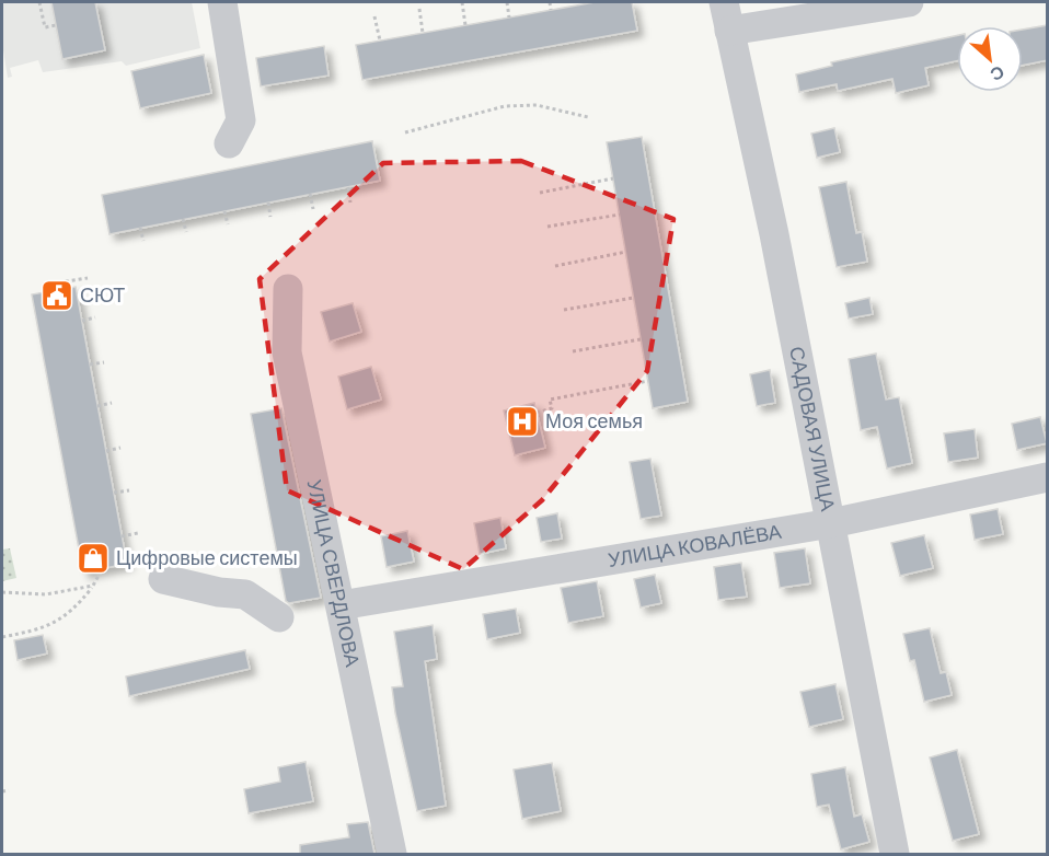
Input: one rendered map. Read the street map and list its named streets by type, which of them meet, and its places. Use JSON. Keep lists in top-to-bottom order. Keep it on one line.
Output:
{"streets":{"street":["САДОВАЯ УЛИЦА","УЛИЦА КОВАЛЁВА","УЛИЦА СВЕРДЛОВА"]},"crossings":[["САДОВАЯ УЛИЦА","УЛИЦА КОВАЛЁВА"],["УЛИЦА КОВАЛЁВА","УЛИЦА СВЕРДЛОВА"]],"places":{"public building":["СЮТ"],"hospital":["Моя семья"],"shop":["Цифровые системы"]},"north":"bottom right"}
